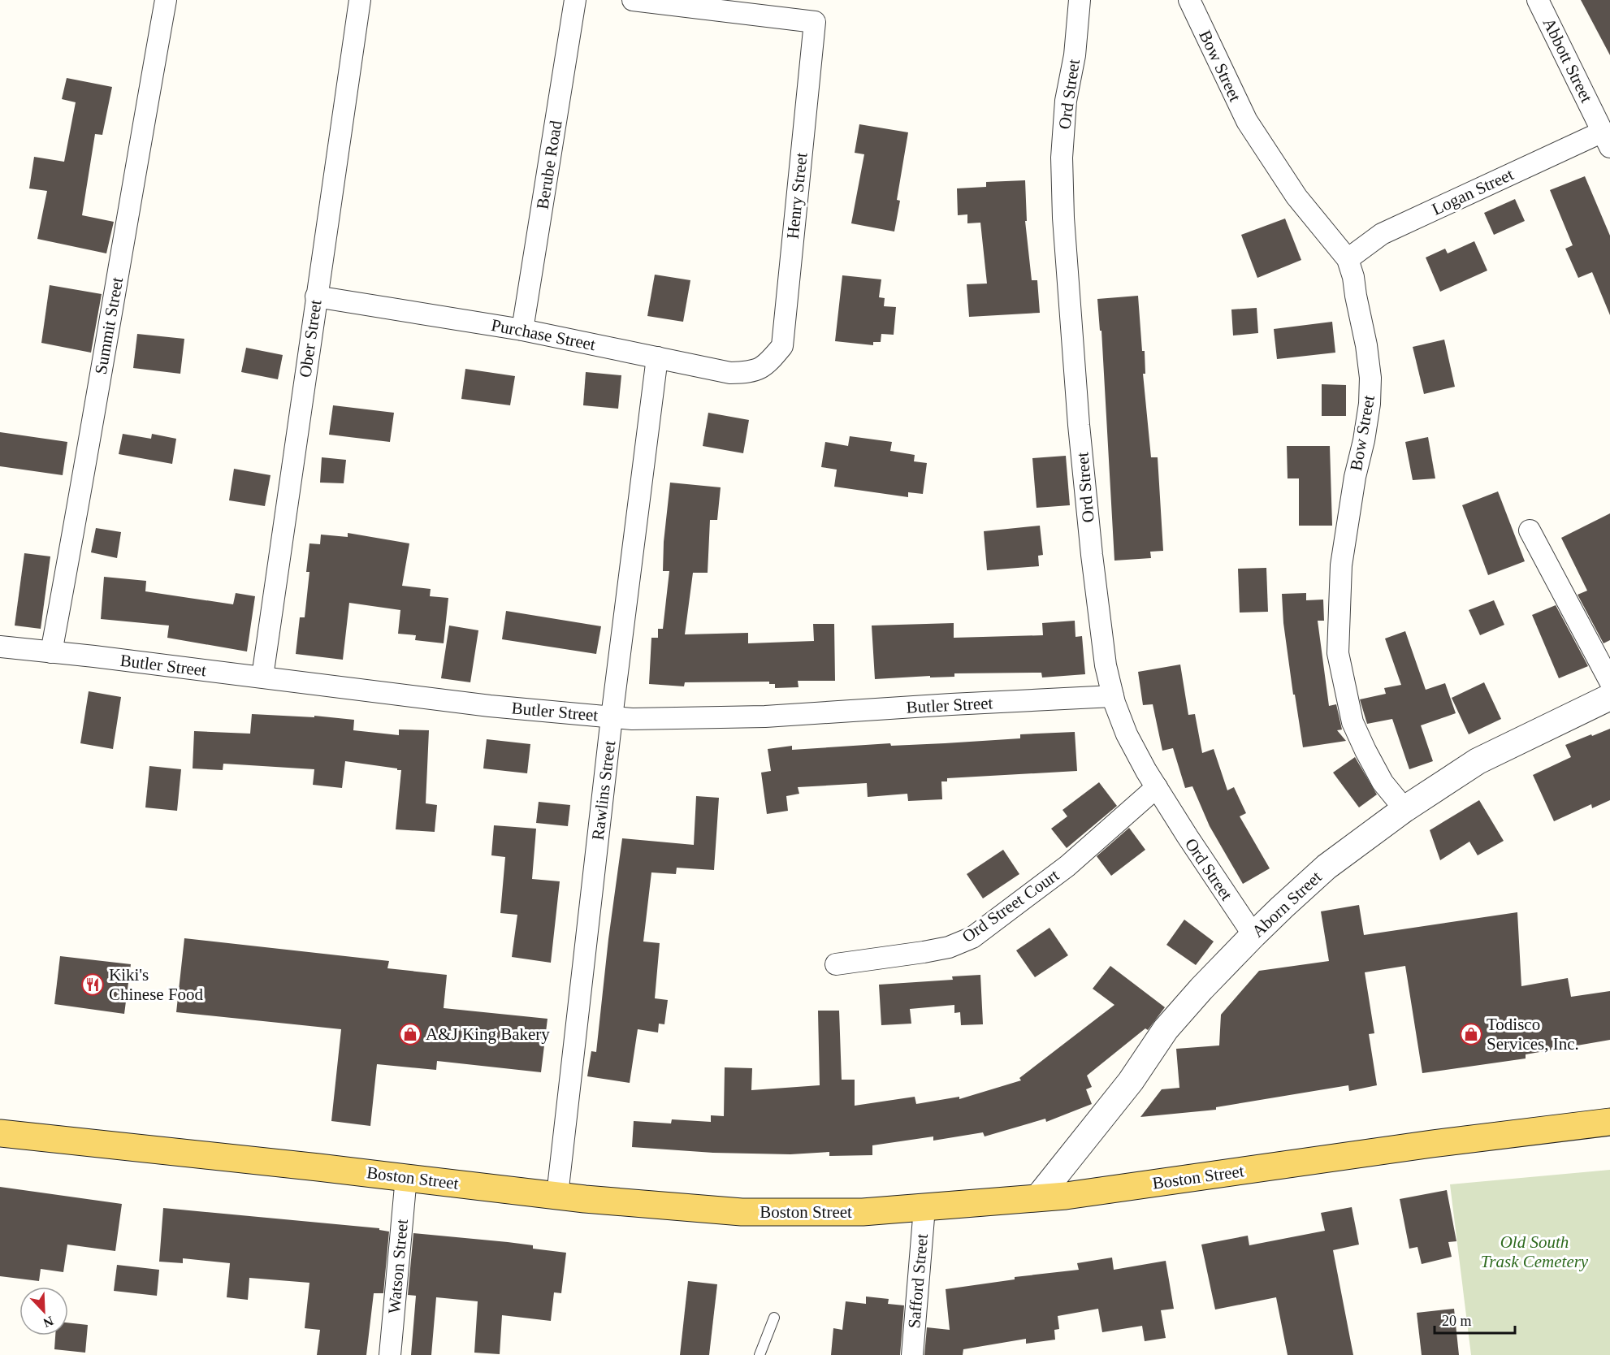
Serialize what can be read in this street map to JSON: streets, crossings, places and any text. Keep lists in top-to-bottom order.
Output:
{
  "streets": {
    "main road": ["Boston Street"],
    "street": [
      "Abbott Street",
      "Bow Street",
      "Ord Street",
      "Berube Road",
      "Logan Street",
      "Henry Street",
      "Summit Street",
      "Purchase Street",
      "Ober Street",
      "Butler Street",
      "Rawlins Street",
      "Aborn Street",
      "Ord Street Court",
      "Watson Street",
      "Safford Street"
    ]
  },
  "crossings": [
    ["Abbott Street", "Logan Street"],
    ["Bow Street", "Logan Street"],
    ["Bow Street", "Aborn Street"],
    ["Ord Street", "Butler Street"],
    ["Ord Street", "Aborn Street"],
    ["Ord Street", "Ord Street Court"],
    ["Berube Road", "Purchase Street"],
    ["Henry Street", "Purchase Street"],
    ["Summit Street", "Butler Street"],
    ["Purchase Street", "Ober Street"],
    ["Purchase Street", "Rawlins Street"],
    ["Ober Street", "Butler Street"],
    ["Butler Street", "Rawlins Street"],
    ["Rawlins Street", "Boston Street"],
    ["Aborn Street", "Boston Street"],
    ["Boston Street", "Watson Street"],
    ["Boston Street", "Safford Street"]
  ],
  "parks": ["Old South Trask Cemetery"],
  "places": {
    "restaurant": ["Kiki's Chinese Food"],
    "shop": ["A&J King Bakery", "Todisco Services, Inc."]
  },
  "scale_bar": "20 m",
  "north": "bottom right"
}
